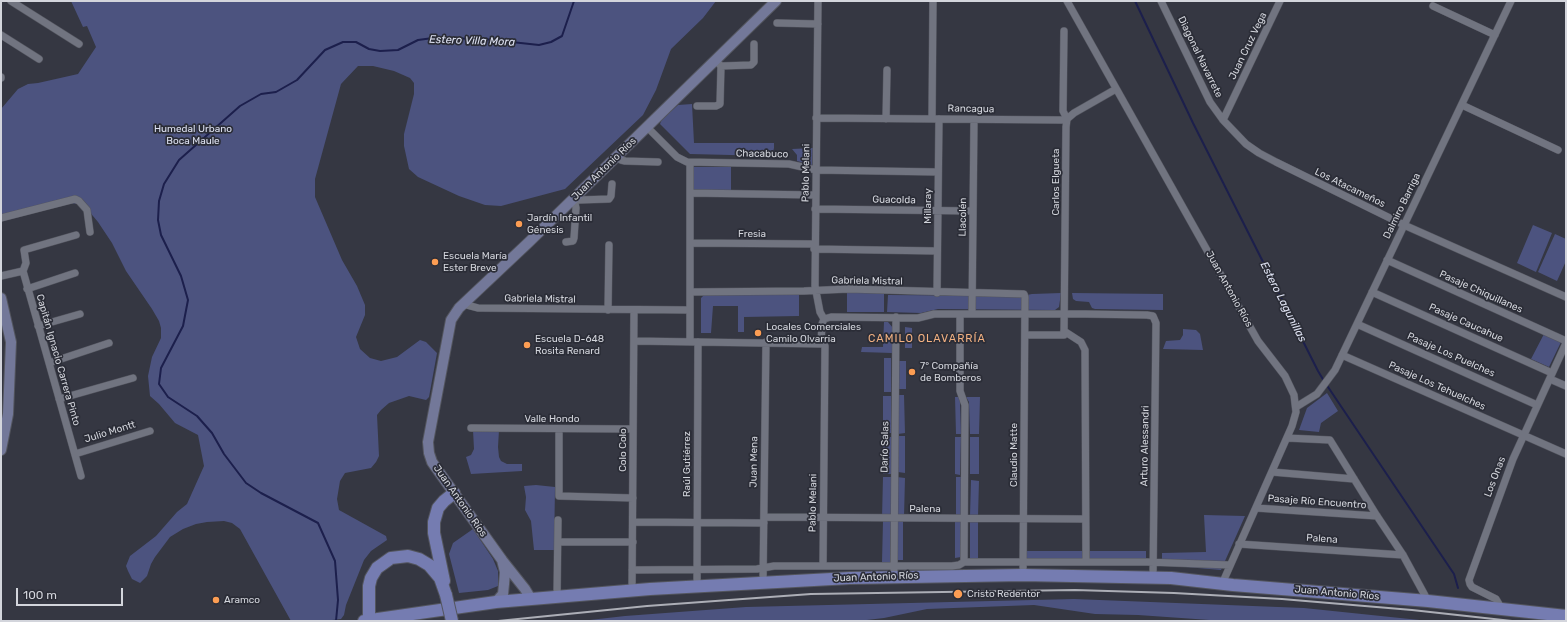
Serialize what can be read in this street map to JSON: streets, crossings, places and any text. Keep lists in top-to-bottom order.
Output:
{
  "streets": {
    "main road": ["Juan Antonio Ríos"],
    "street": [
      "Juan Cruz Vega",
      "Diagonal Navarrete",
      "Rancagua",
      "Chacabuco",
      "Pablo Melani",
      "Carlos Elgueta",
      "Los Atacameños",
      "Guacolda",
      "Millaray",
      "Dalmiro Barriga",
      "Llacolén",
      "Fresia",
      "Gabriela Mistral",
      "Pasaje Chiquillanes",
      "Pasaje Caucahue",
      "Pasaje Los Puelches",
      "Capitán Ignacio Carrera Pinto",
      "Pasaje Los Tehuelches",
      "Valle Hondo",
      "Julio Montt",
      "Arturo Alessandri",
      "Darío Salas",
      "Colo Colo",
      "Claudio Matte",
      "Juan Mena",
      "Raúl Gutiérrez",
      "Los Onas",
      "Pasaje Río Encuentro",
      "Palena"
    ]
  },
  "crossings": [
    ["Juan Cruz Vega", "Diagonal Navarrete"],
    ["Juan Cruz Vega", "Los Atacameños"],
    ["Diagonal Navarrete", "Los Atacameños"],
    ["Rancagua", "Pablo Melani"],
    ["Rancagua", "Carlos Elgueta"],
    ["Rancagua", "Millaray"],
    ["Rancagua", "Llacolén"],
    ["Chacabuco", "Pablo Melani"],
    ["Chacabuco", "Millaray"],
    ["Juan Antonio Ríos", "Dalmiro Barriga"],
    ["Juan Antonio Ríos", "Gabriela Mistral"],
    ["Juan Antonio Ríos", "Arturo Alessandri"],
    ["Juan Antonio Ríos", "Darío Salas"],
    ["Juan Antonio Ríos", "Colo Colo"],
    ["Juan Antonio Ríos", "Claudio Matte"],
    ["Juan Antonio Ríos", "Juan Mena"],
    ["Juan Antonio Ríos", "Raúl Gutiérrez"],
    ["Juan Antonio Ríos", "Los Onas"],
    ["Juan Antonio Ríos", "Pasaje Río Encuentro"],
    ["Juan Antonio Ríos", "Palena"],
    ["Pablo Melani", "Guacolda"],
    ["Pablo Melani", "Fresia"],
    ["Pablo Melani", "Gabriela Mistral"],
    ["Pablo Melani", "Palena"],
    ["Carlos Elgueta", "Arturo Alessandri"],
    ["Los Atacameños", "Dalmiro Barriga"],
    ["Guacolda", "Millaray"],
    ["Guacolda", "Llacolén"],
    ["Millaray", "Fresia"],
    ["Millaray", "Gabriela Mistral"],
    ["Dalmiro Barriga", "Pasaje Chiquillanes"],
    ["Dalmiro Barriga", "Pasaje Caucahue"],
    ["Dalmiro Barriga", "Pasaje Los Puelches"],
    ["Dalmiro Barriga", "Pasaje Los Tehuelches"],
    ["Llacolén", "Gabriela Mistral"],
    ["Gabriela Mistral", "Colo Colo"],
    ["Gabriela Mistral", "Claudio Matte"],
    ["Pasaje Chiquillanes", "Los Onas"],
    ["Pasaje Caucahue", "Los Onas"],
    ["Pasaje Los Puelches", "Los Onas"],
    ["Capitán Ignacio Carrera Pinto", "Julio Montt"],
    ["Pasaje Los Tehuelches", "Los Onas"],
    ["Valle Hondo", "Colo Colo"],
    ["Darío Salas", "Palena"],
    ["Colo Colo", "Palena"],
    ["Claudio Matte", "Palena"],
    ["Juan Mena", "Palena"],
    ["Raúl Gutiérrez", "Palena"]
  ],
  "districts": ["CAMILO OLAVARRÍA"],
  "water": ["Estero Villa Mora", "Estero Lagunillas"],
  "parks": ["Humedal Urbano Boca Maule"],
  "places": [
    "Jardín Infantil Génesis",
    "Escuela María Ester Breve",
    "Locales Comerciales Camilo Olvarria",
    "Escuela D-648 Rosita Renard",
    "7° Compañía de Bomberos",
    "Cristo Redentor",
    "Aramco"
  ],
  "scale_bar": "100 m"
}
